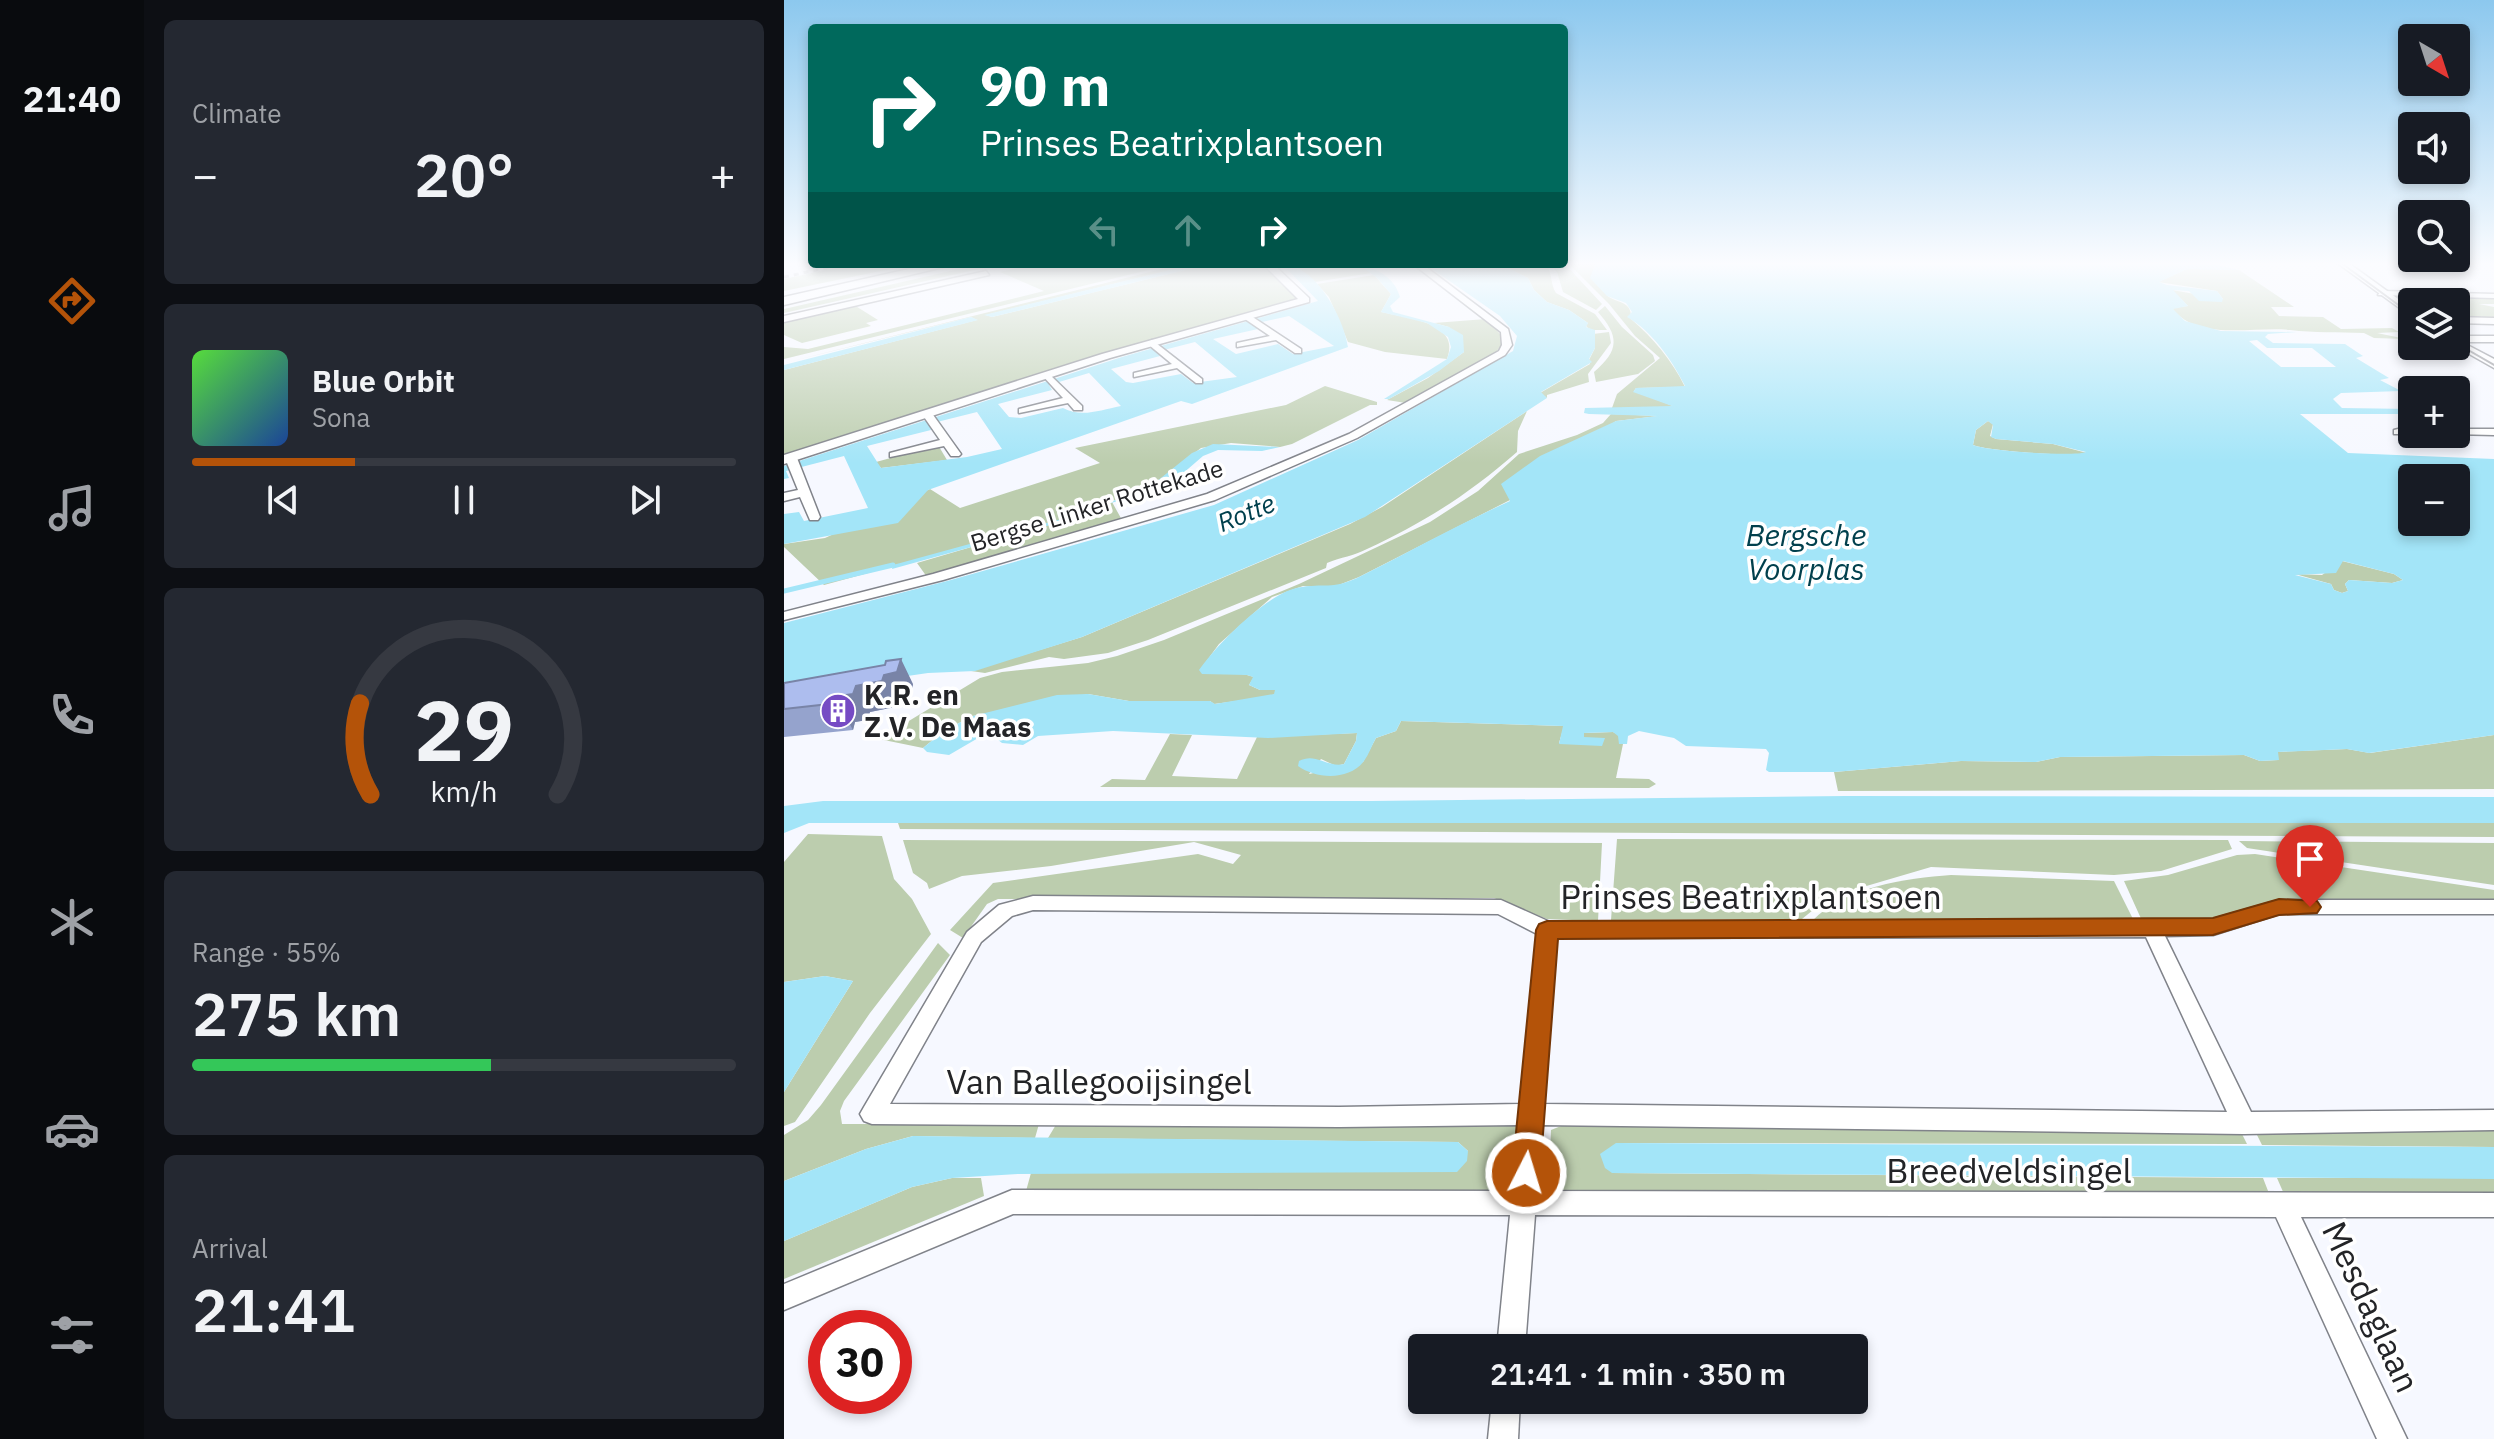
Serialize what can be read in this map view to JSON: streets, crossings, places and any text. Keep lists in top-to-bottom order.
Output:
{
  "streets": {
    "street": [
      "Bergse Linker Rottekade",
      "Prinses Beatrixplantsoen",
      "Van Ballegooijsingel",
      "Breedveldsingel",
      "Mesdaglaan"
    ]
  },
  "crossings": [
    ["Prinses Beatrixplantsoen", "Van Ballegooijsingel"],
    ["Van Ballegooijsingel", "Breedveldsingel"],
    ["Breedveldsingel", "Mesdaglaan"]
  ],
  "water": ["Rotte", "Bergsche Voorplas"],
  "places": {
    "building": ["K.R. en Z.V. De Maas"]
  },
  "north": "bottom right",
  "page": {
    "tabs": "21:40",
    "tile": [
      "Climate",
      ["Range · 55%", "275 km"],
      ["Arrival", "21:41"]
    ],
    "map_buttons": ["+", "−"],
    "turn": ["90 m", "Prinses Beatrixplantsoen"],
    "heat": ["−", "20°", "+"],
    "song": ["Blue Orbit", "Sona"],
    "limit": "30",
    "trip": "21:41 · 1 min · 350 m",
    "gauge": ["29", "km/h"]
  }
}
